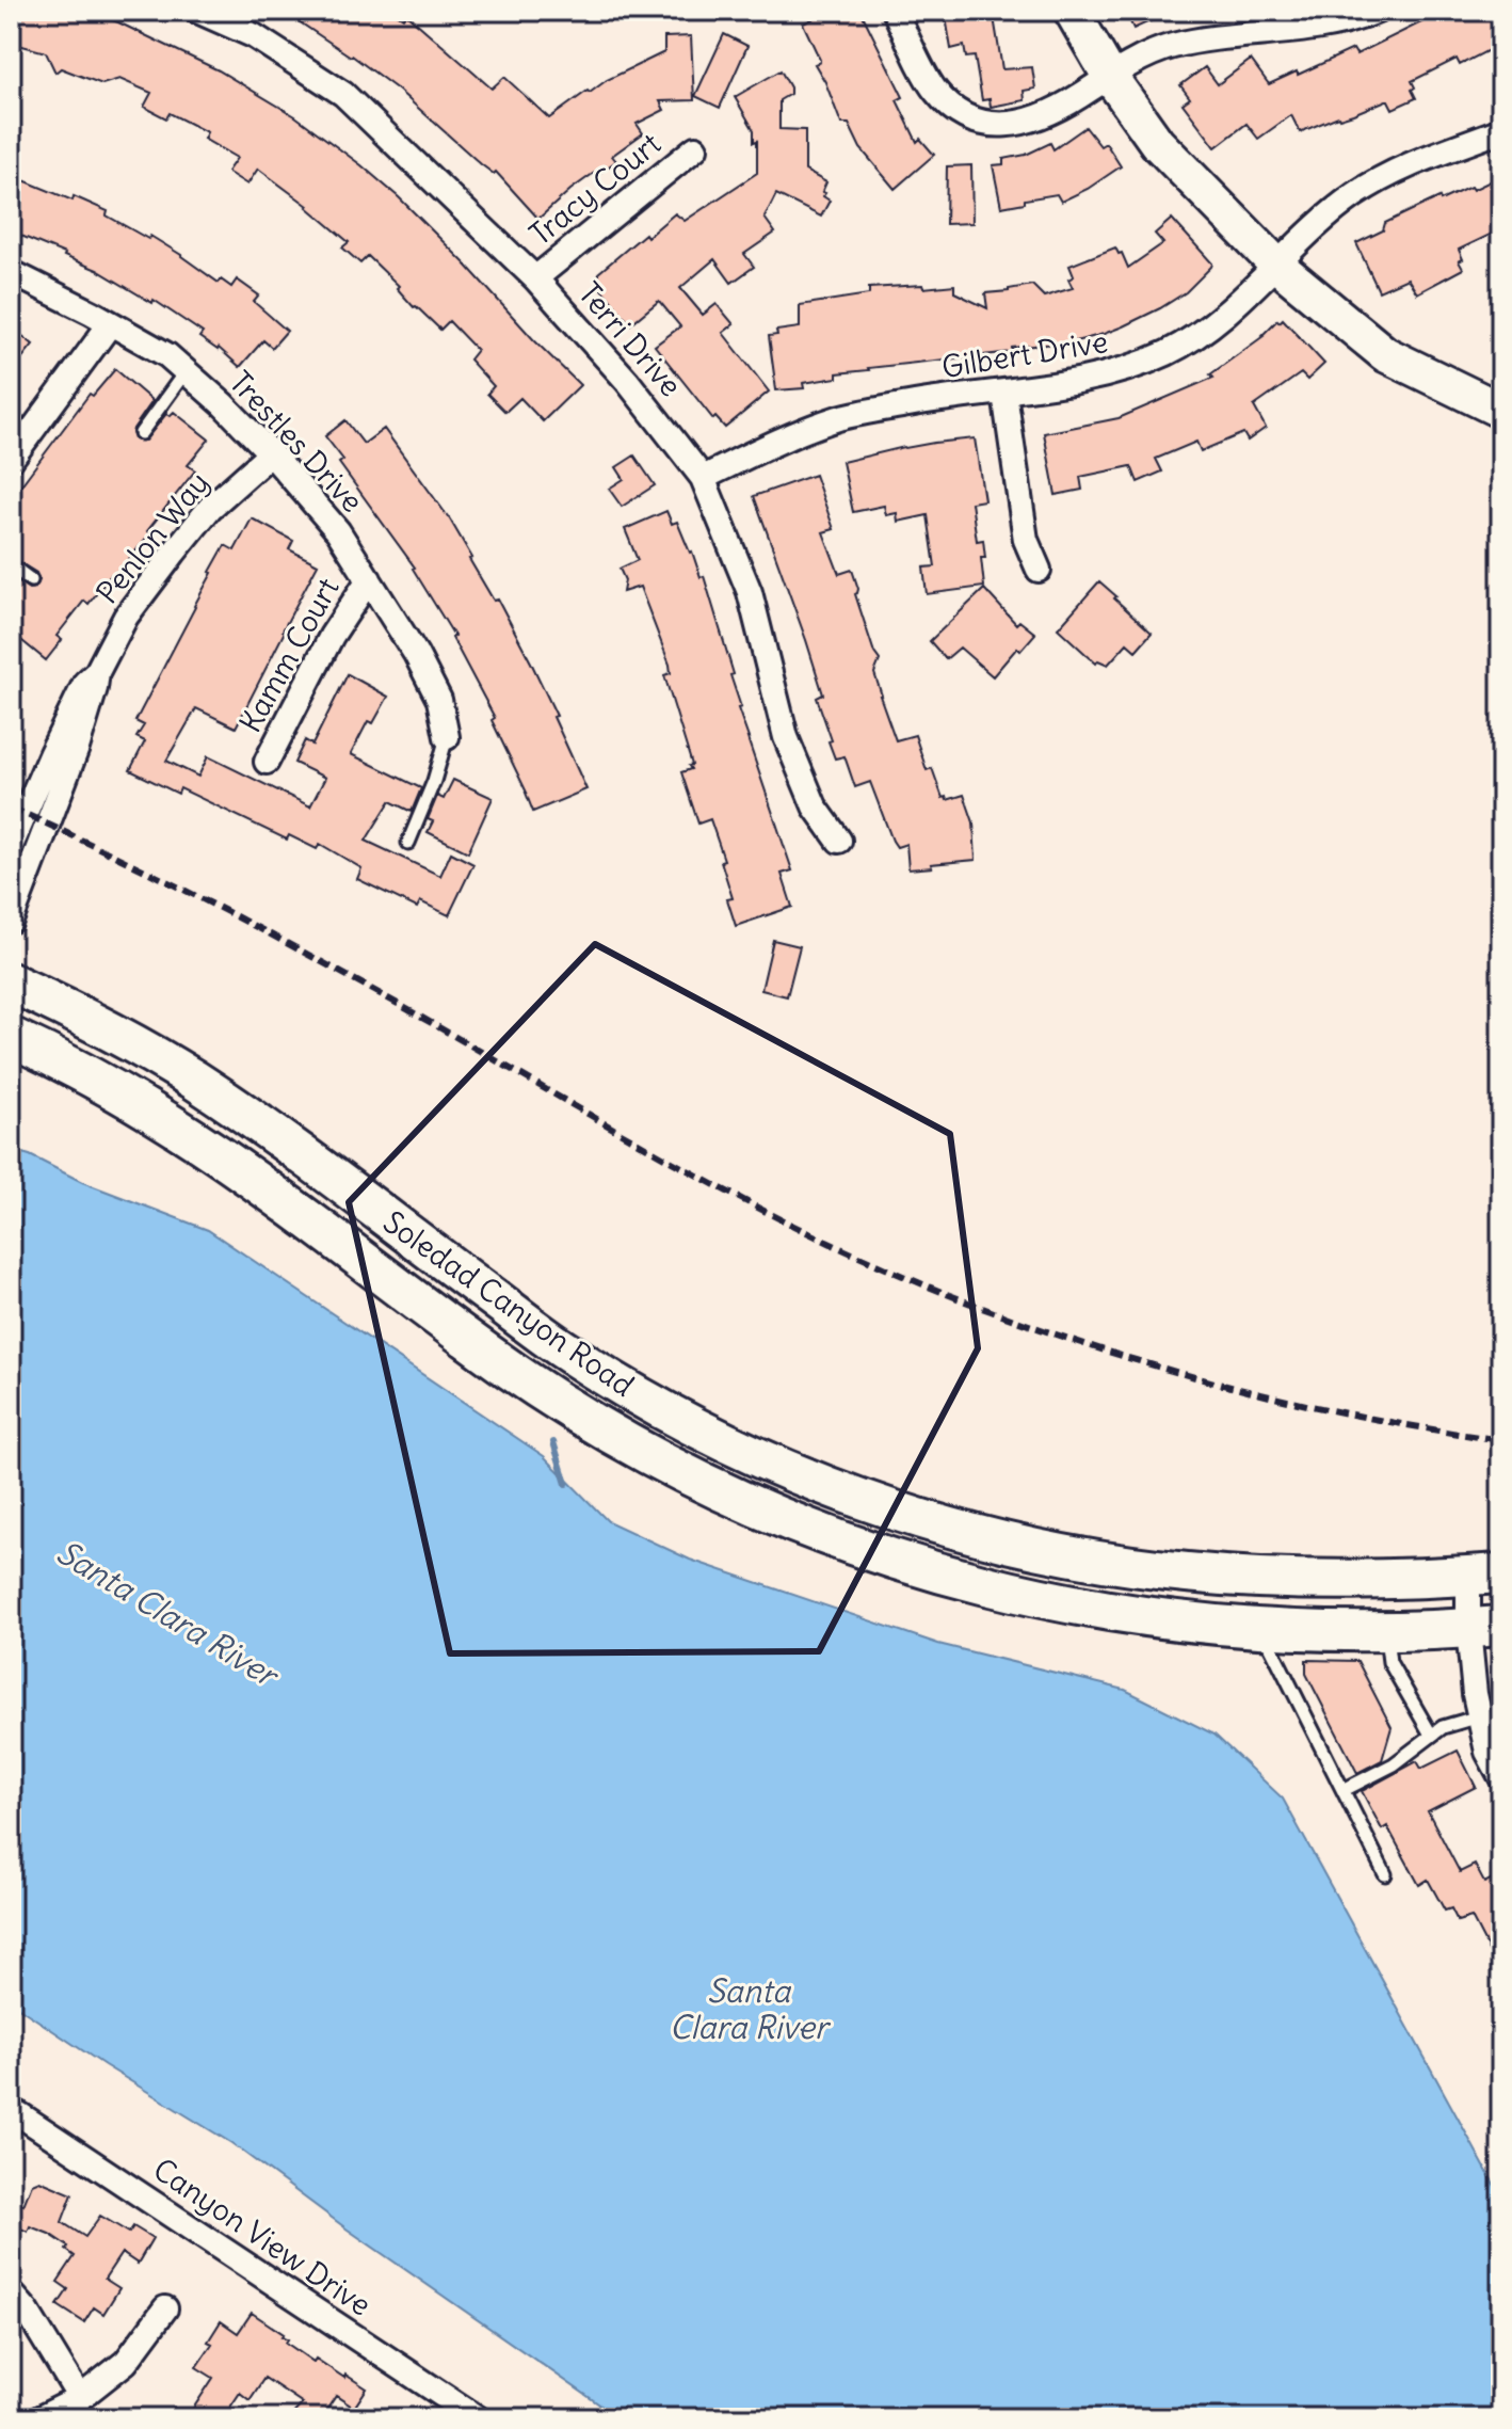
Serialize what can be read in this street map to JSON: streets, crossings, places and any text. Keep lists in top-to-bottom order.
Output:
{
  "streets": {
    "main road": ["Soledad Canyon Road"],
    "street": [
      "Tracy Court",
      "Terri Drive",
      "Gilbert Drive",
      "Trestles Drive",
      "Penlon Way",
      "Kamm Court",
      "Canyon View Drive"
    ]
  },
  "crossings": [
    ["Tracy Court", "Terri Drive"],
    ["Terri Drive", "Gilbert Drive"],
    ["Trestles Drive", "Penlon Way"],
    ["Trestles Drive", "Kamm Court"]
  ],
  "water": ["Santa Clara River"]
}
